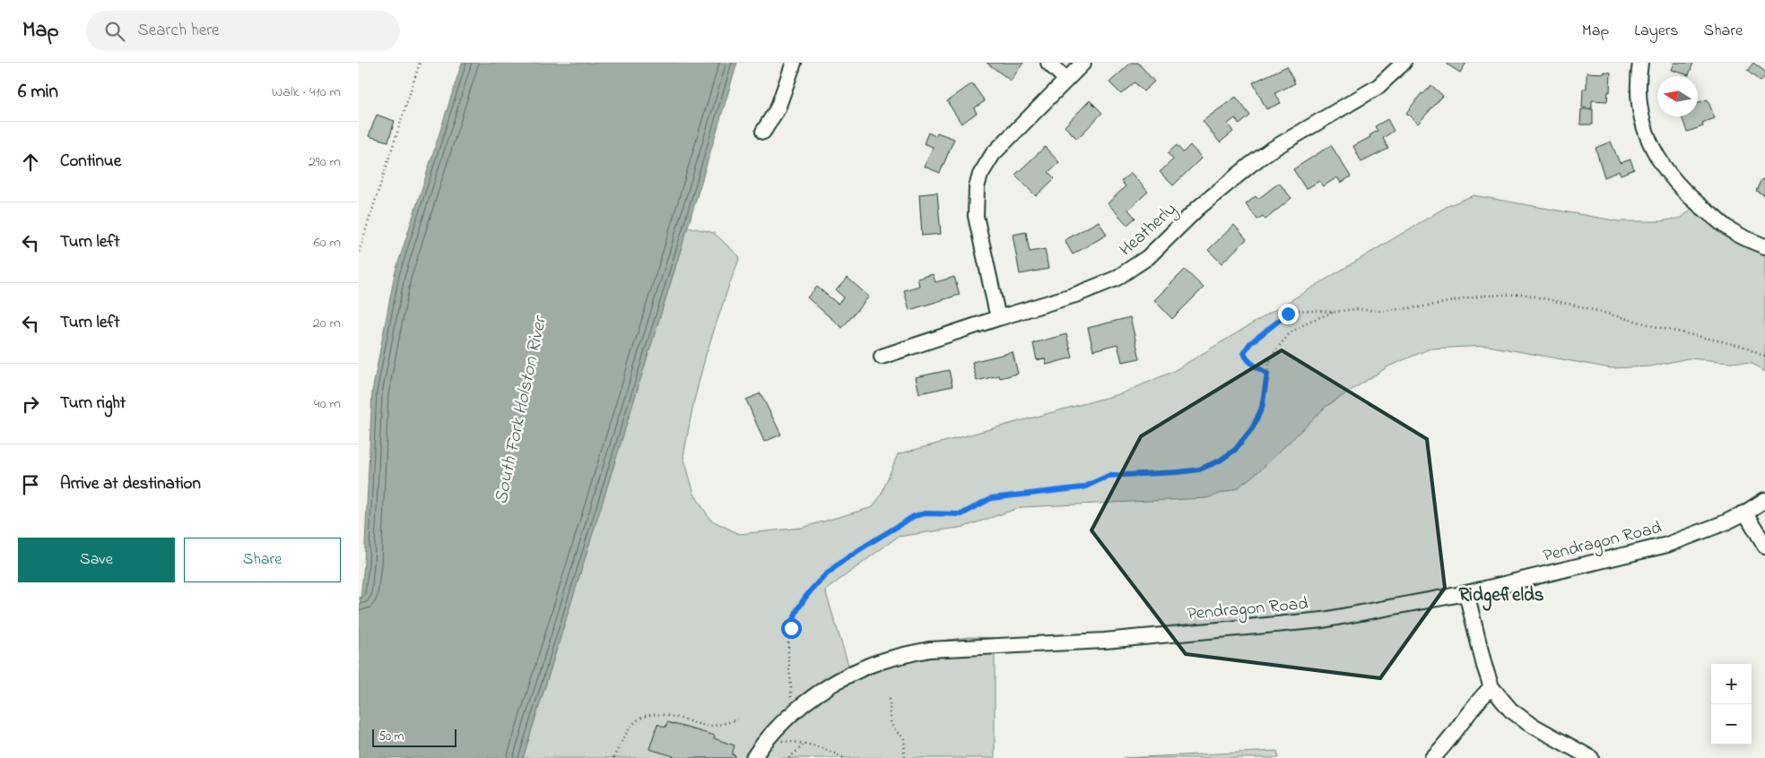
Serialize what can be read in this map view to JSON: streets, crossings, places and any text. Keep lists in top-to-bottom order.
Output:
{
  "streets": {
    "street": ["Heatherly", "Pendragon Road"]
  },
  "districts": ["Ridgefields"],
  "water": ["South Fork Holston River"],
  "scale_bar": "50 m",
  "north": "left",
  "page": {
    "header": "Map",
    "search": "Search here",
    "nav": ["Map", "Layers", "Share"],
    "heading": ["6 min", "Walk · 410 m"],
    "list": [
      ["Continue", "290 m"],
      ["Turn left", "60 m"],
      ["Turn left", "20 m"],
      ["Turn right", "40 m"],
      "Arrive at destination"
    ],
    "buttons": ["Save", "Share"],
    "map_buttons": ["+", "−"],
    "scale": "50 m"
  }
}
